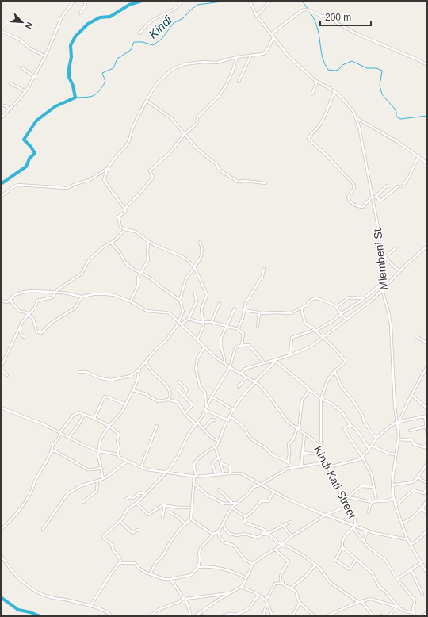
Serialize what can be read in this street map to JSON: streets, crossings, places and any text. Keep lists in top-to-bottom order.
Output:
{
  "streets": {
    "street": ["Miembeni St", "Kindi Kati Street"]
  },
  "water": ["Kindi"],
  "scale_bar": "200 m",
  "north": "bottom right"
}
